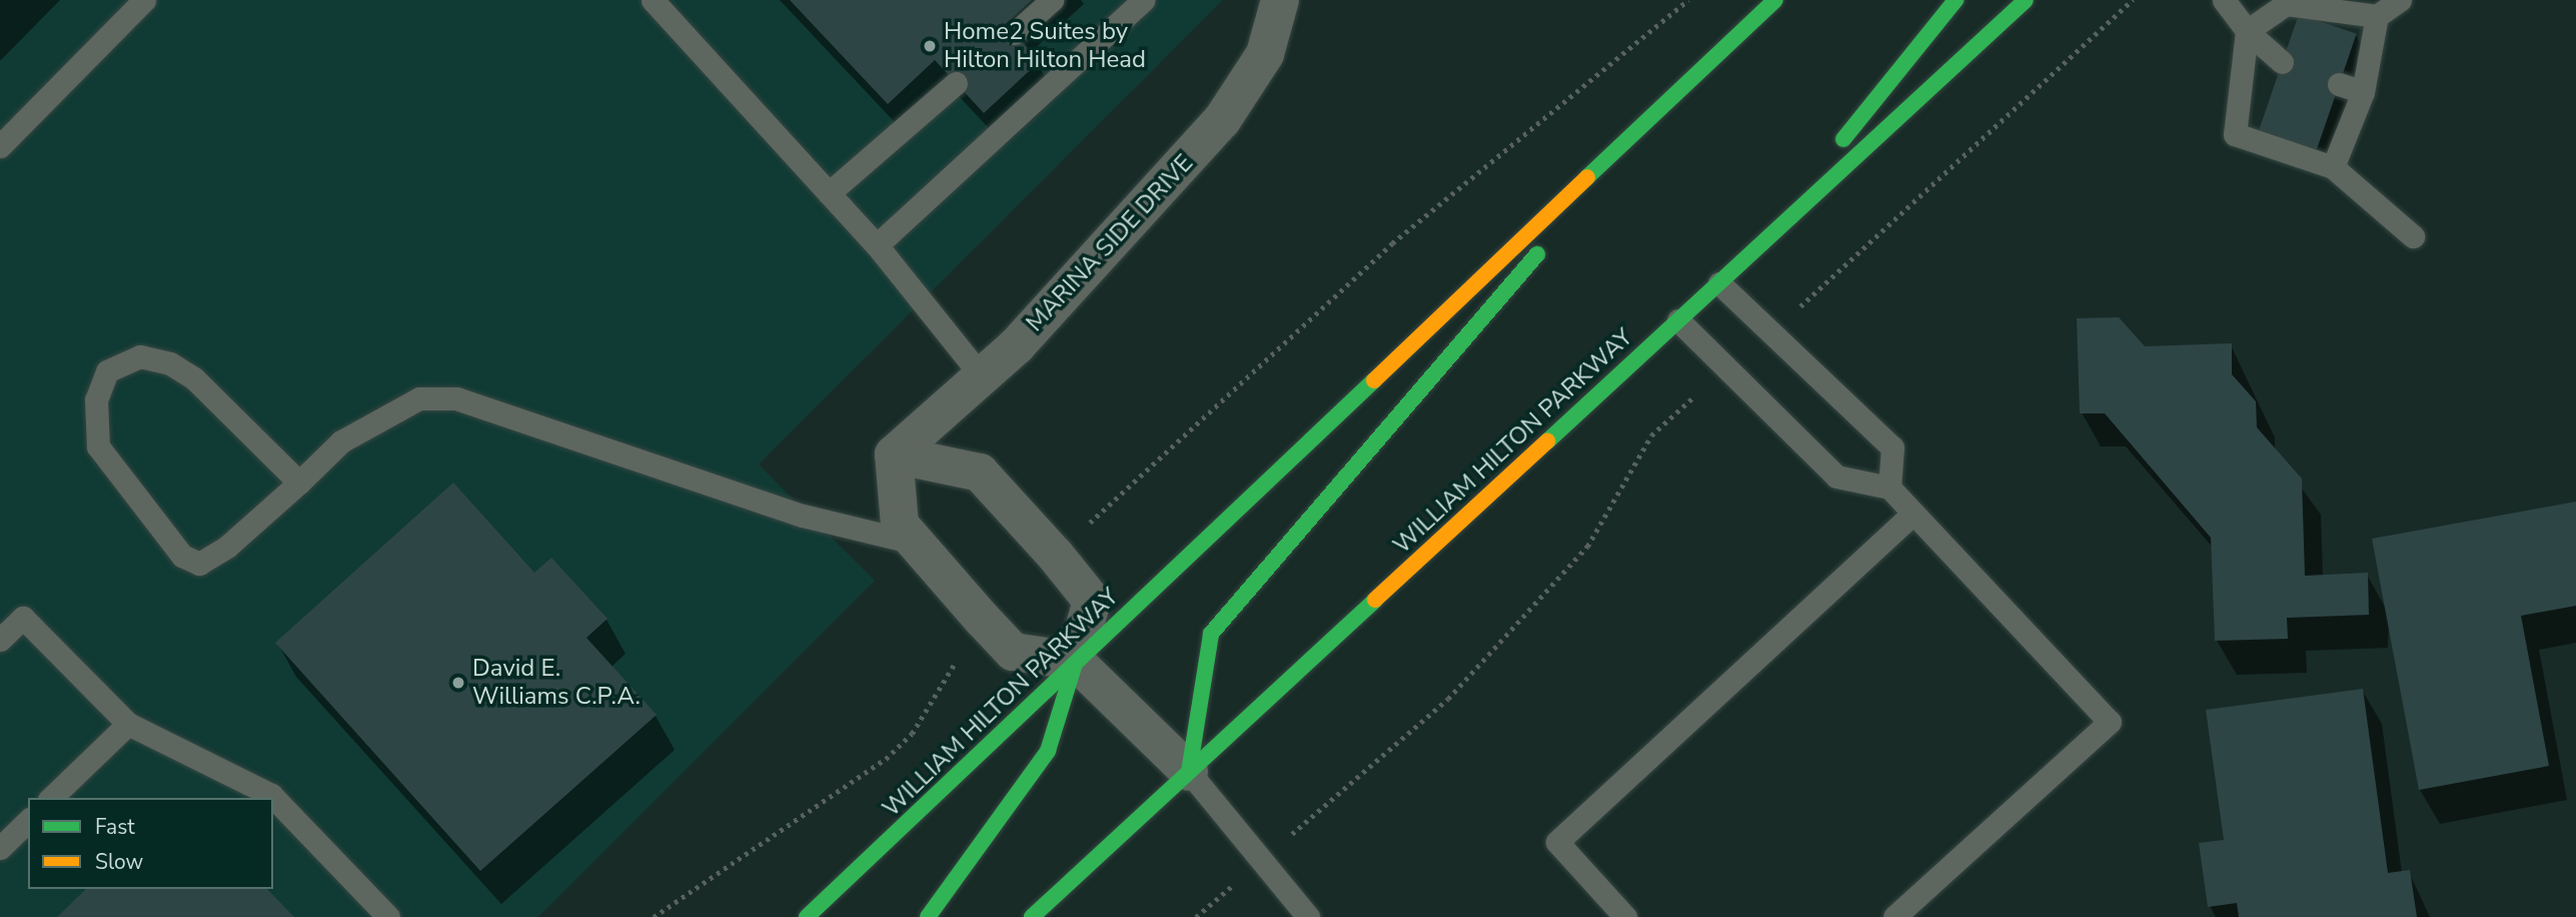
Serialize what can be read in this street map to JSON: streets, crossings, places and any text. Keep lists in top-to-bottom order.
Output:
{
  "streets": {
    "highway": ["WILLIAM HILTON PARKWAY"],
    "street": ["MARINA SIDE DRIVE"]
  },
  "places": ["Home2 Suites by Hilton Hilton Head", "David E. Williams C.P.A."],
  "legend": ["Fast", "Slow"]
}
